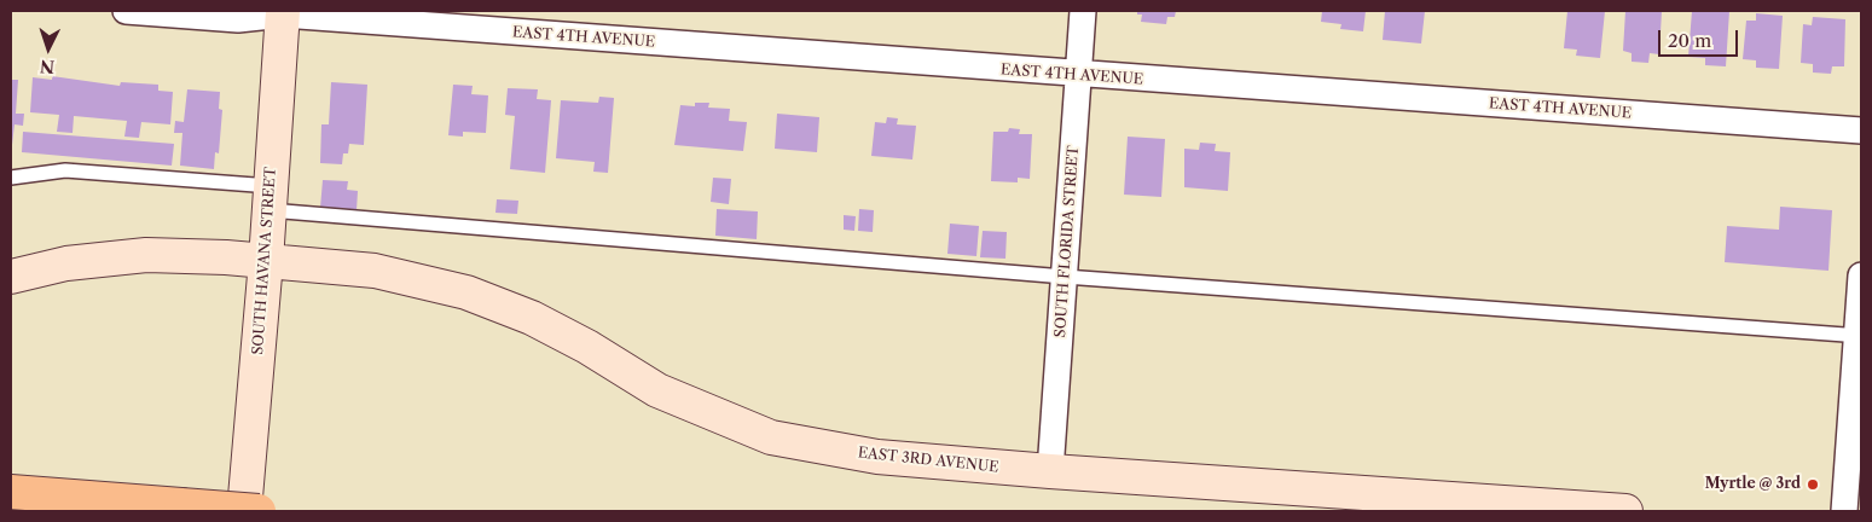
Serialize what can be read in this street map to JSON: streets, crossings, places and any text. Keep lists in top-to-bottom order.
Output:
{
  "streets": {
    "street": [
      "EAST 4TH AVENUE",
      "SOUTH FLORIDA STREET",
      "SOUTH HAVANA STREET",
      "EAST 3RD AVENUE"
    ]
  },
  "crossings": [
    ["EAST 4TH AVENUE", "SOUTH FLORIDA STREET"],
    ["EAST 4TH AVENUE", "SOUTH HAVANA STREET"],
    ["SOUTH FLORIDA STREET", "EAST 3RD AVENUE"],
    ["SOUTH HAVANA STREET", "EAST 3RD AVENUE"]
  ],
  "places": ["Myrtle @ 3rd"],
  "scale_bar": "20 m",
  "north": "bottom"
}
